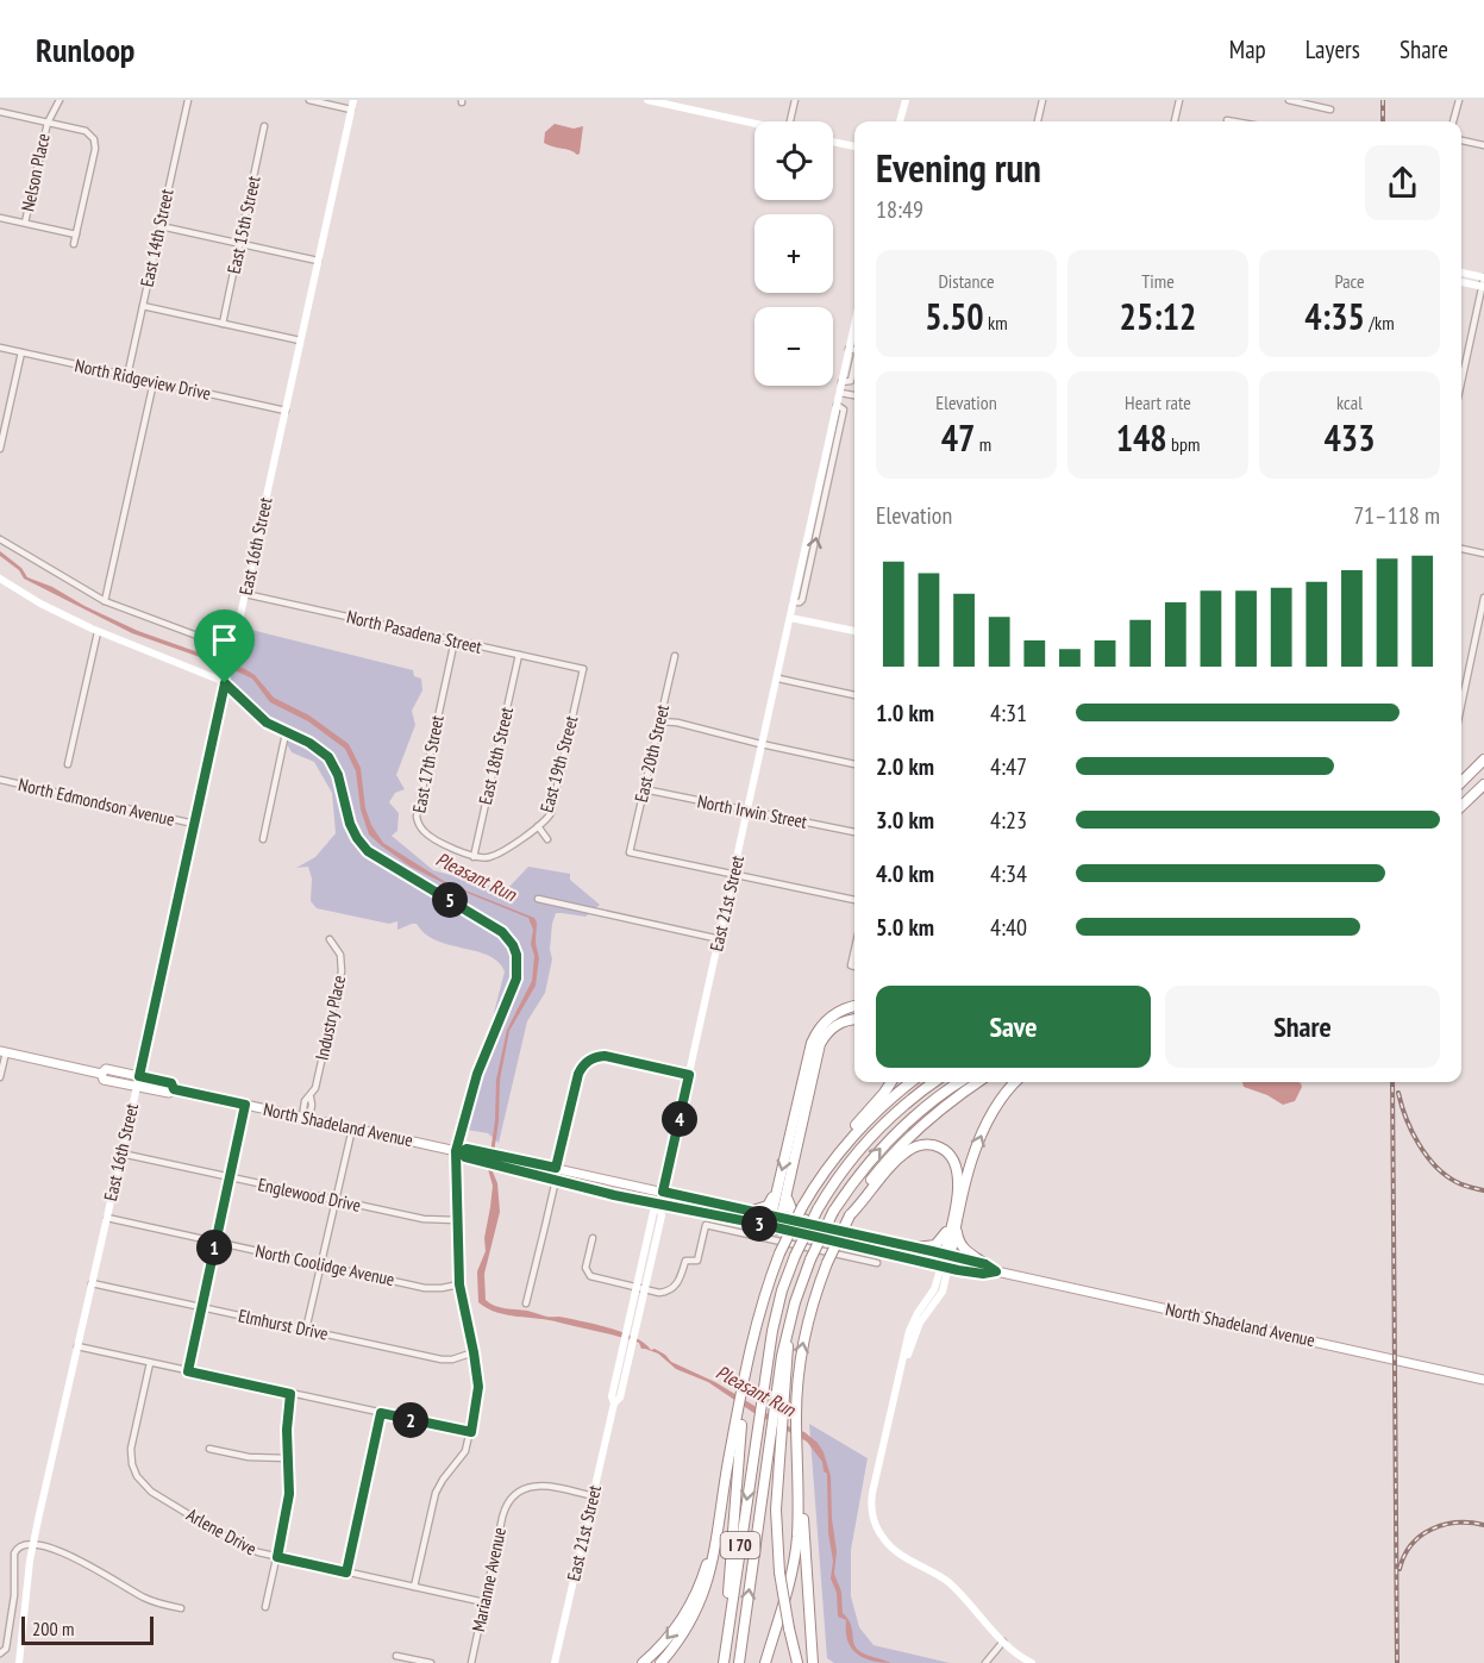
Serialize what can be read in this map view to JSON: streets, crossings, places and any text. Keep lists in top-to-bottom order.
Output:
{
  "streets": {
    "highway": ["I 70"],
    "main road": ["North Shadeland Avenue"],
    "street": [
      "Nelson Place",
      "East 15th Street",
      "East 14th Street",
      "North Ridgeview Drive",
      "East 16th Street",
      "North Pasadena Street",
      "East 20th Street",
      "East 18th Street",
      "East 17th Street",
      "East 19th Street",
      "North Edmondson Avenue",
      "North Irwin Street",
      "East 21st Street",
      "Industry Place",
      "Englewood Drive",
      "North Coolidge Avenue",
      "Elmhurst Drive",
      "Arlene Drive",
      "Marianne Avenue"
    ]
  },
  "crossings": [
    ["East 14th Street", "North Ridgeview Drive"],
    ["North Ridgeview Drive", "East 16th Street"],
    ["East 16th Street", "North Pasadena Street"],
    ["East 16th Street", "North Edmondson Avenue"],
    ["East 16th Street", "North Shadeland Avenue"],
    ["East 16th Street", "Englewood Drive"],
    ["East 16th Street", "North Coolidge Avenue"],
    ["East 16th Street", "Elmhurst Drive"],
    ["North Pasadena Street", "East 18th Street"],
    ["North Pasadena Street", "East 17th Street"],
    ["North Pasadena Street", "East 19th Street"],
    ["East 20th Street", "North Irwin Street"],
    ["East 20th Street", "East 21st Street"],
    ["East 18th Street", "East 17th Street"],
    ["East 18th Street", "East 19th Street"],
    ["East 17th Street", "East 19th Street"],
    ["North Irwin Street", "East 21st Street"],
    ["East 21st Street", "North Shadeland Avenue"],
    ["East 21st Street", "Marianne Avenue"],
    ["Industry Place", "North Shadeland Avenue"],
    ["Arlene Drive", "Marianne Avenue"]
  ],
  "water": ["Pleasant Run"],
  "scale_bar": "200 m",
  "page": {
    "header": "Runloop",
    "nav": ["Map", "Layers", "Share"],
    "map_buttons": ["+", "−"],
    "heading": ["Evening run", "18:49"],
    "stats": [
      ["Distance", "5.50 km"],
      ["Time", "25:12"],
      ["Pace", "4:35 /km"],
      ["Elevation", "47 m"],
      ["Heart rate", "148 bpm"],
      ["kcal", "433"]
    ],
    "chart": ["Elevation", "71–118 m"],
    "list": [
      {
        "name": "1.0 km",
        "note": "4:31"
      },
      {
        "name": "2.0 km",
        "note": "4:47"
      },
      {
        "name": "3.0 km",
        "note": "4:23"
      },
      {
        "name": "4.0 km",
        "note": "4:34"
      },
      {
        "name": "5.0 km",
        "note": "4:40"
      }
    ],
    "pins": [
      "5",
      "4",
      "3",
      "1",
      "2"
    ],
    "buttons": ["Save", "Share"],
    "scale": "200 m"
  }
}
